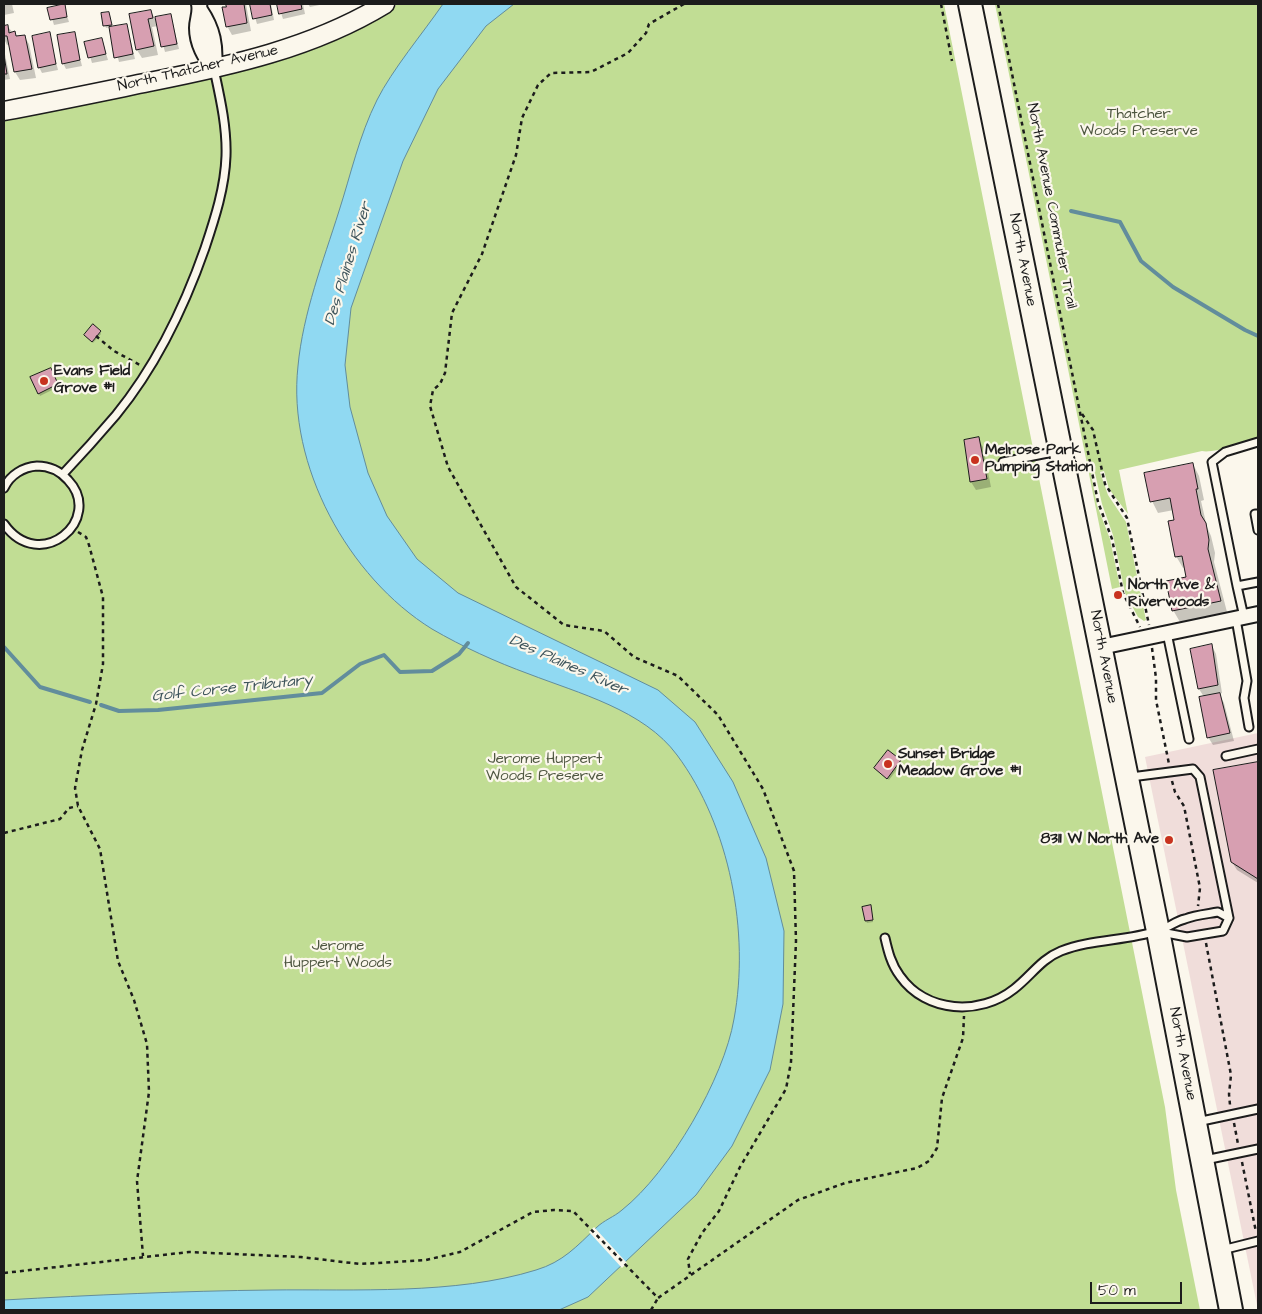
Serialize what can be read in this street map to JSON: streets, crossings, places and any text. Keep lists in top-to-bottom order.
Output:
{
  "streets": {
    "main road": ["North Avenue"],
    "street": ["North Thatcher Avenue"],
    "path": ["North Avenue Commuter Trail"]
  },
  "water": ["Des Plaines River", "Golf Corse Tributary"],
  "parks": ["Thatcher Woods Preserve", "Jerome Huppert Woods Preserve", "Jerome Huppert Woods"],
  "places": [
    "Evans Field Grove #1",
    "Melrose Park Pumping Station",
    "North Ave & Riverwoods",
    "Sunset Bridge Meadow Grove #1",
    "8311 W North Ave"
  ],
  "scale_bar": "50 m"
}
